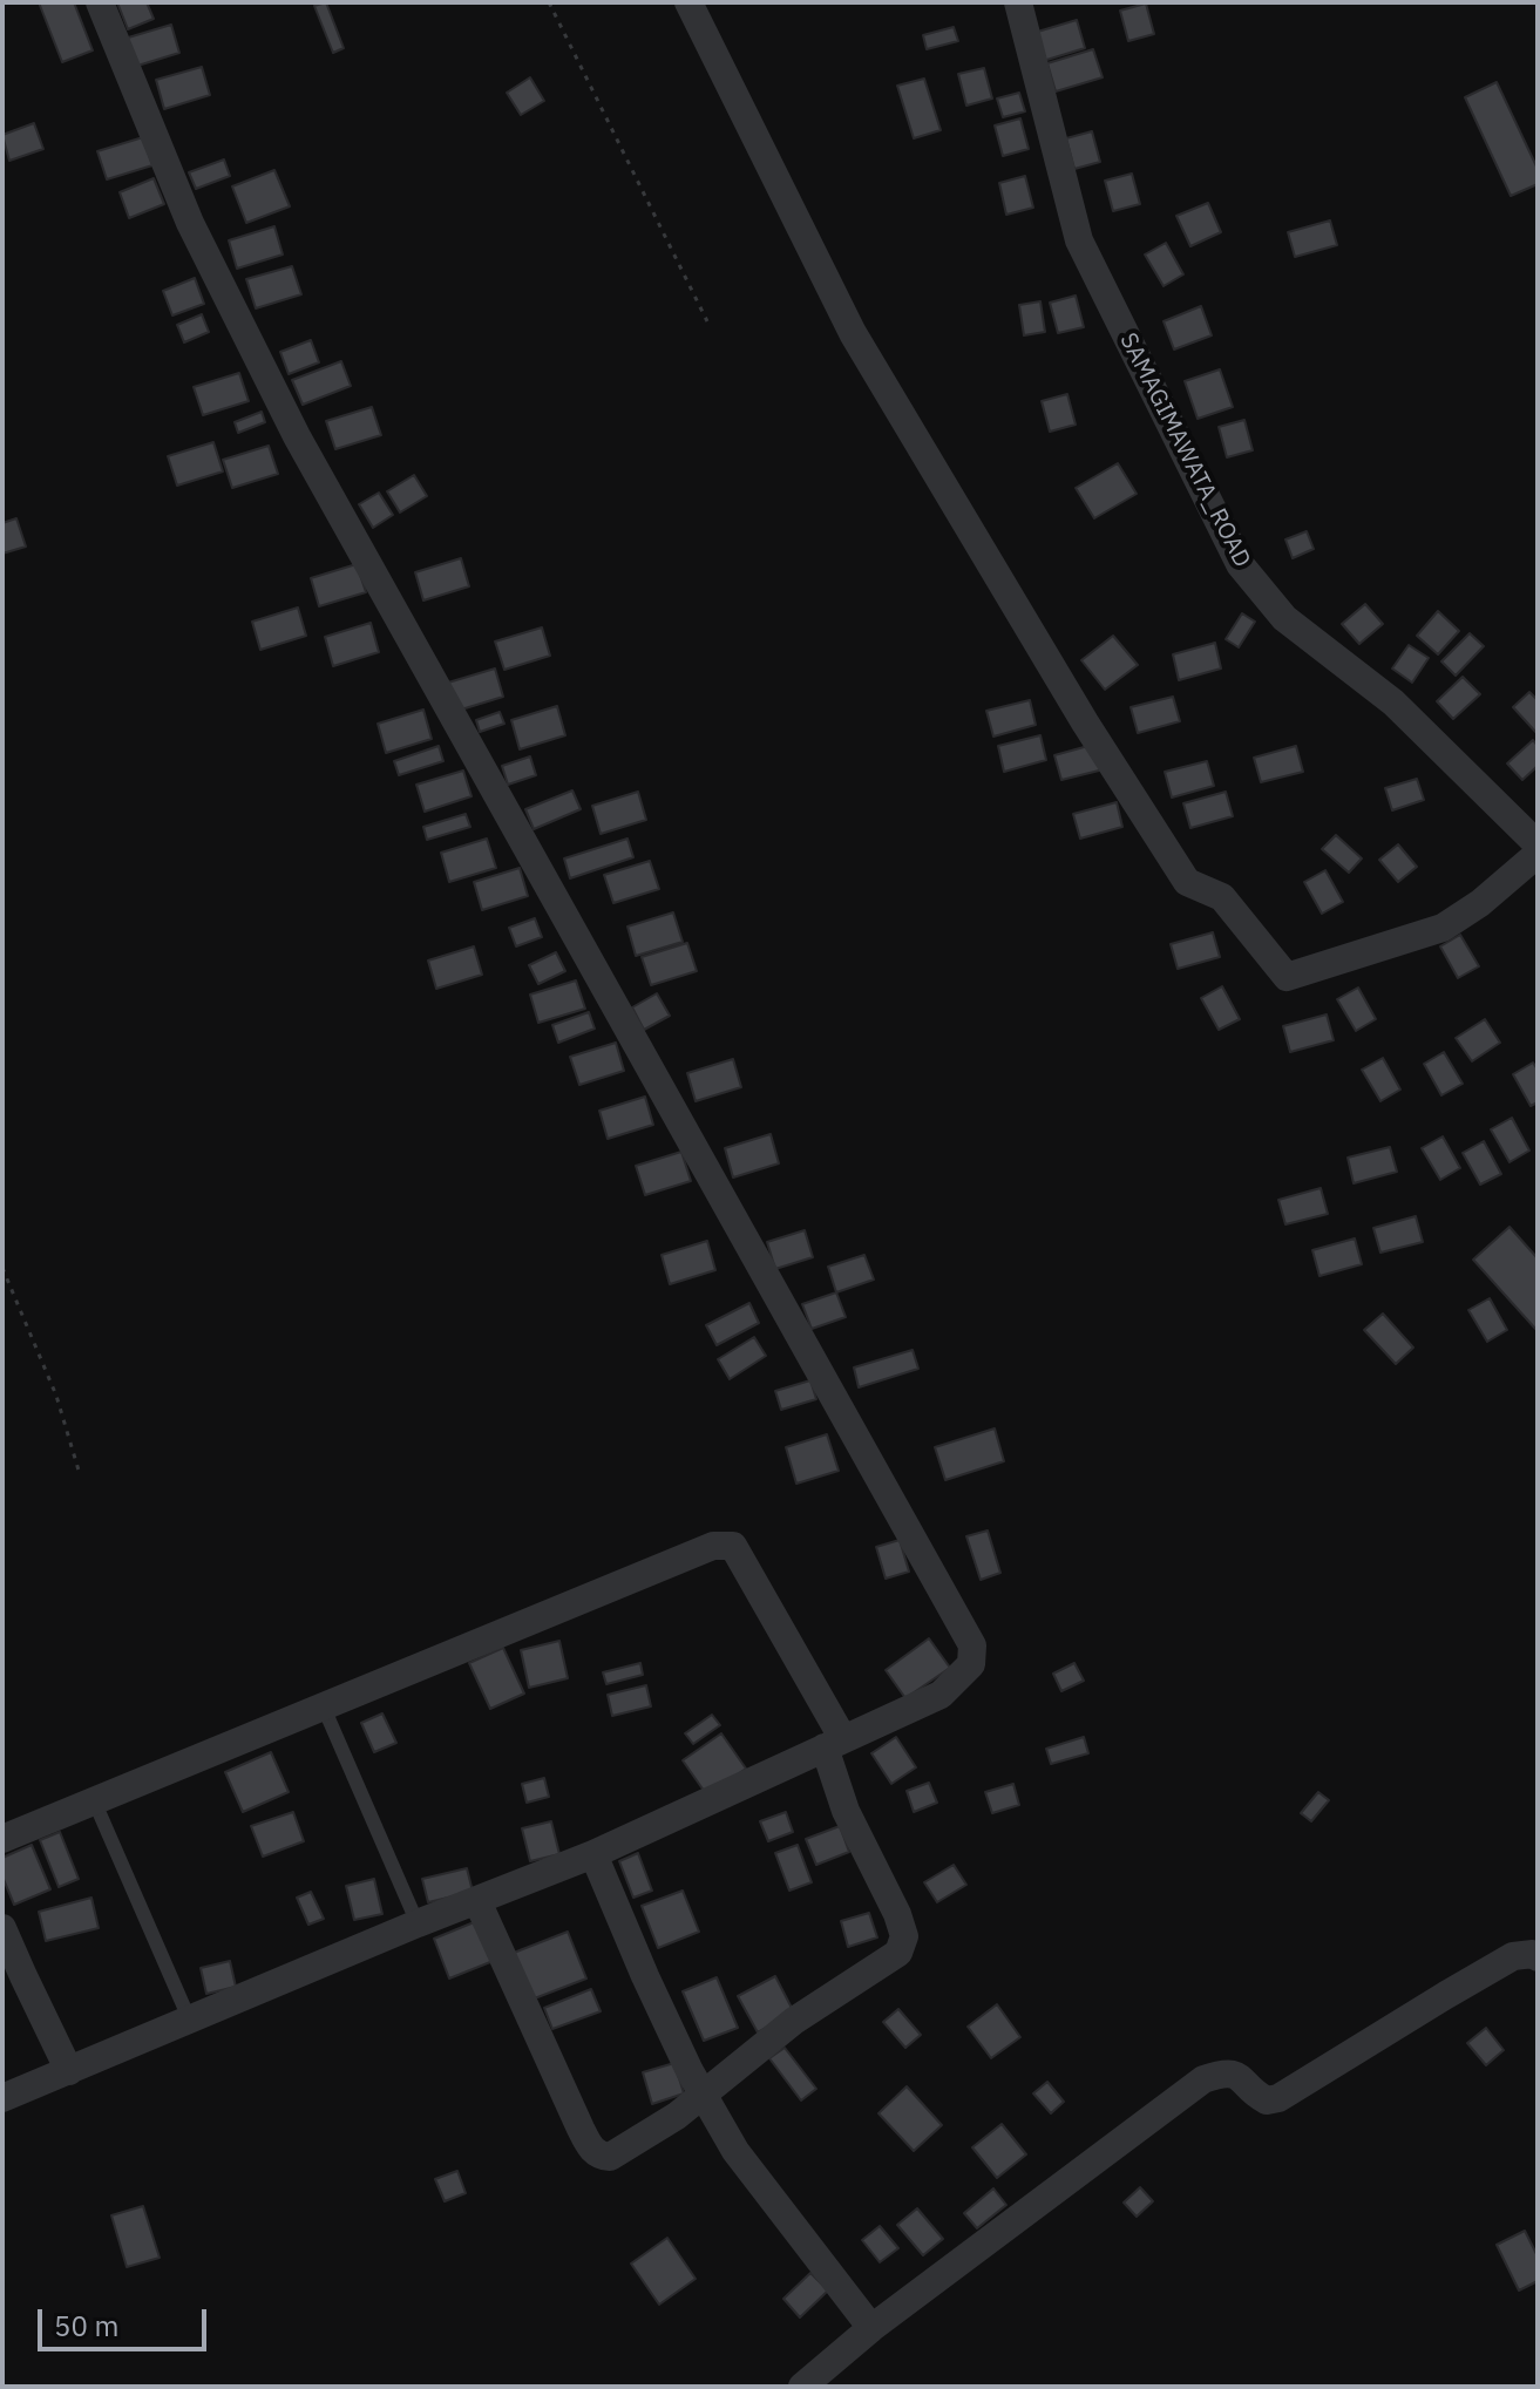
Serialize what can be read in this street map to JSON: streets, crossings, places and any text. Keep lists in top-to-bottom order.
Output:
{
  "streets": {
    "street": ["SAMAGIMAWATA_ROAD"]
  },
  "scale_bar": "50 m"
}
